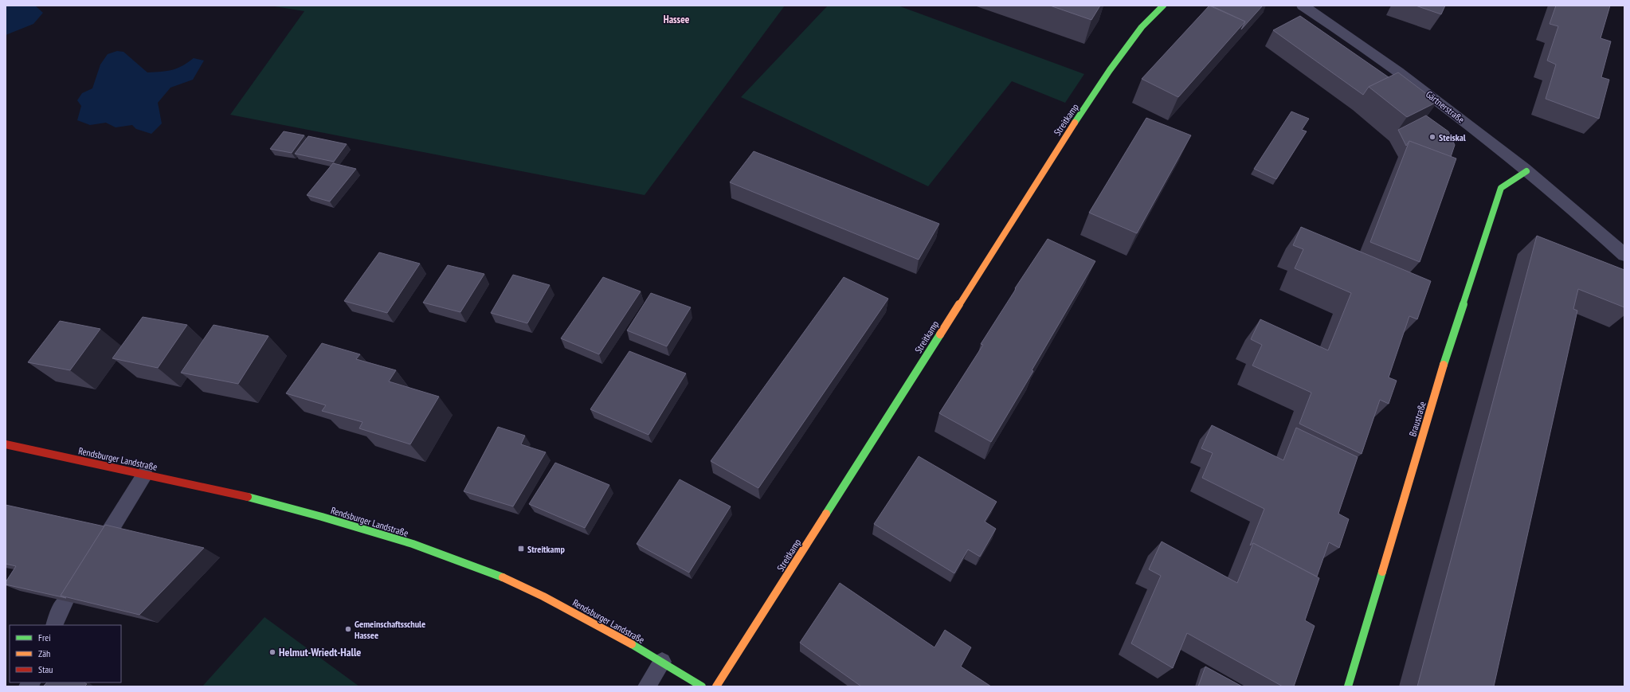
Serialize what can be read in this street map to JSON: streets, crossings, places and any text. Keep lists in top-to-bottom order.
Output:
{
  "streets": {
    "street": [
      "Gärtnerstraße",
      "Streitkamp",
      "Braustraße",
      "Rendsburger Landstraße"
    ]
  },
  "crossings": [
    ["Gärtnerstraße", "Braustraße"]
  ],
  "districts": ["Hassee"],
  "places": {
    "other": ["Steiskal", "Gemeinschaftsschule Hassee", "Helmut-Wriedt-Halle"],
    "transit": ["Streitkamp"]
  },
  "legend": ["Frei", "Zäh", "Stau"]
}
